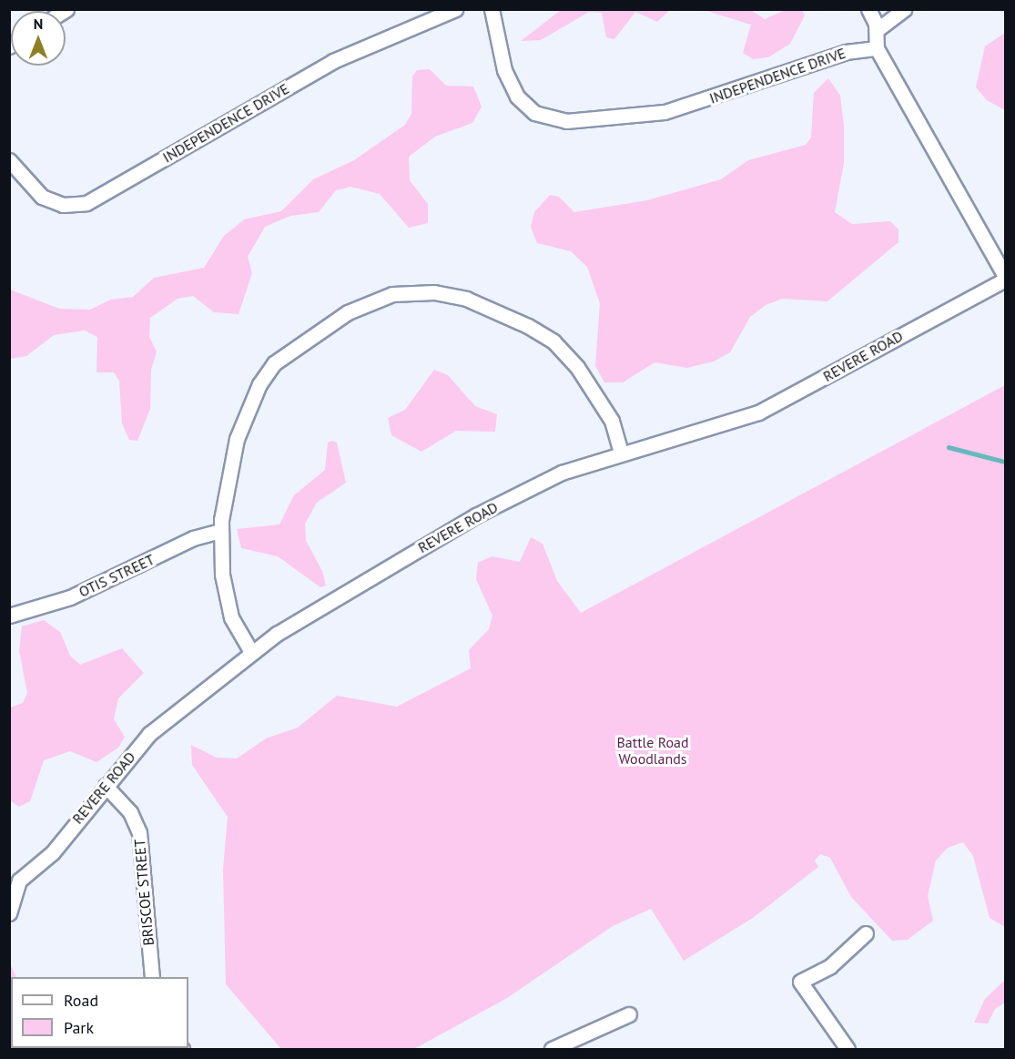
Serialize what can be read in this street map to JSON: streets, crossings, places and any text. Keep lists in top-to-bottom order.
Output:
{
  "streets": {
    "street": [
      "INDEPENDENCE DRIVE",
      "REVERE ROAD",
      "OTIS STREET",
      "BRISCOE STREET"
    ]
  },
  "crossings": [
    ["REVERE ROAD", "BRISCOE STREET"]
  ],
  "parks": ["Battle Road Woodlands"],
  "legend": ["Road", "Park"],
  "north": "top"
}
